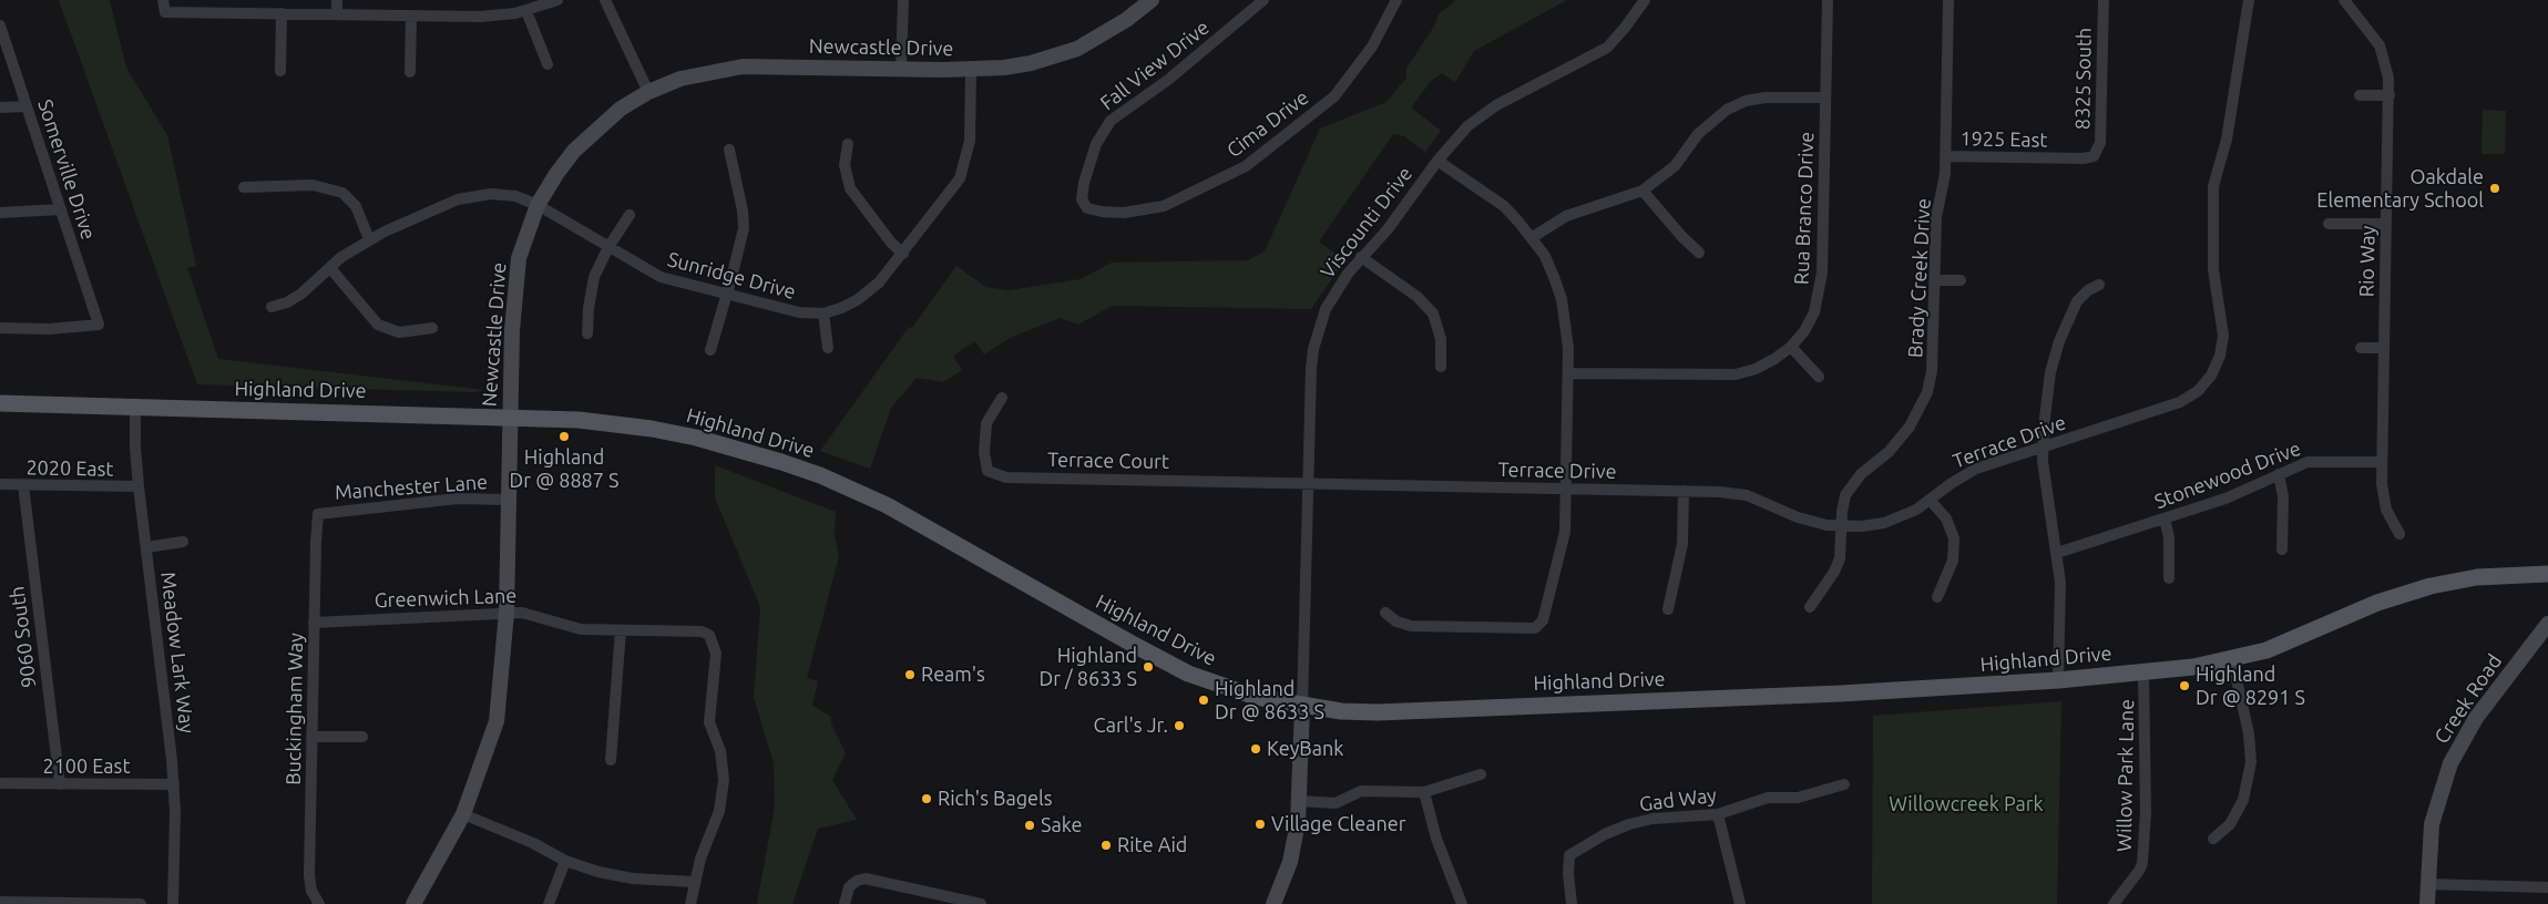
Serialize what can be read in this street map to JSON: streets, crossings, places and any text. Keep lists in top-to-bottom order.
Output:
{
  "streets": {
    "main road": ["Highland Drive"],
    "street": [
      "Newcastle Drive",
      "Fall View Drive",
      "8325 South",
      "Cima Drive",
      "1925 East",
      "Somerville Drive",
      "Rua Branco Drive",
      "Viscounti Drive",
      "Rio Way",
      "Sunridge Drive",
      "Brady Creek Drive",
      "Terrace Drive",
      "Terrace Court",
      "2020 East",
      "Stonewood Drive",
      "Manchester Lane",
      "Greenwich Lane",
      "9060 South",
      "Meadow Lark Way",
      "Creek Road",
      "Buckingham Way",
      "2100 East",
      "Willow Park Lane",
      "Gad Way"
    ]
  },
  "crossings": [
    ["Newcastle Drive", "Sunridge Drive"],
    ["Newcastle Drive", "Highland Drive"],
    ["Newcastle Drive", "Manchester Lane"],
    ["Newcastle Drive", "Greenwich Lane"],
    ["Fall View Drive", "Cima Drive"],
    ["8325 South", "1925 East"],
    ["1925 East", "Brady Creek Drive"],
    ["Viscounti Drive", "Highland Drive"],
    ["Viscounti Drive", "Terrace Drive"],
    ["Viscounti Drive", "Terrace Court"],
    ["Rio Way", "Stonewood Drive"],
    ["Brady Creek Drive", "Terrace Drive"],
    ["Highland Drive", "Meadow Lark Way"],
    ["Highland Drive", "Willow Park Lane"],
    ["Terrace Drive", "Terrace Court"],
    ["2020 East", "9060 South"],
    ["2020 East", "Meadow Lark Way"],
    ["Manchester Lane", "Buckingham Way"],
    ["Greenwich Lane", "Buckingham Way"],
    ["9060 South", "2100 East"],
    ["Meadow Lark Way", "2100 East"]
  ],
  "parks": ["Willowcreek Park"],
  "places": [
    "Oakdale Elementary School",
    "Highland Dr @ 8887 S",
    "Highland Dr / 8633 S",
    "Ream's",
    "Highland Dr @ 8291 S",
    "Highland Dr @ 8633 S",
    "Carl's Jr.",
    "KeyBank",
    "Rich's Bagels",
    "Village Cleaner",
    "Sake",
    "Rite Aid"
  ]
}
